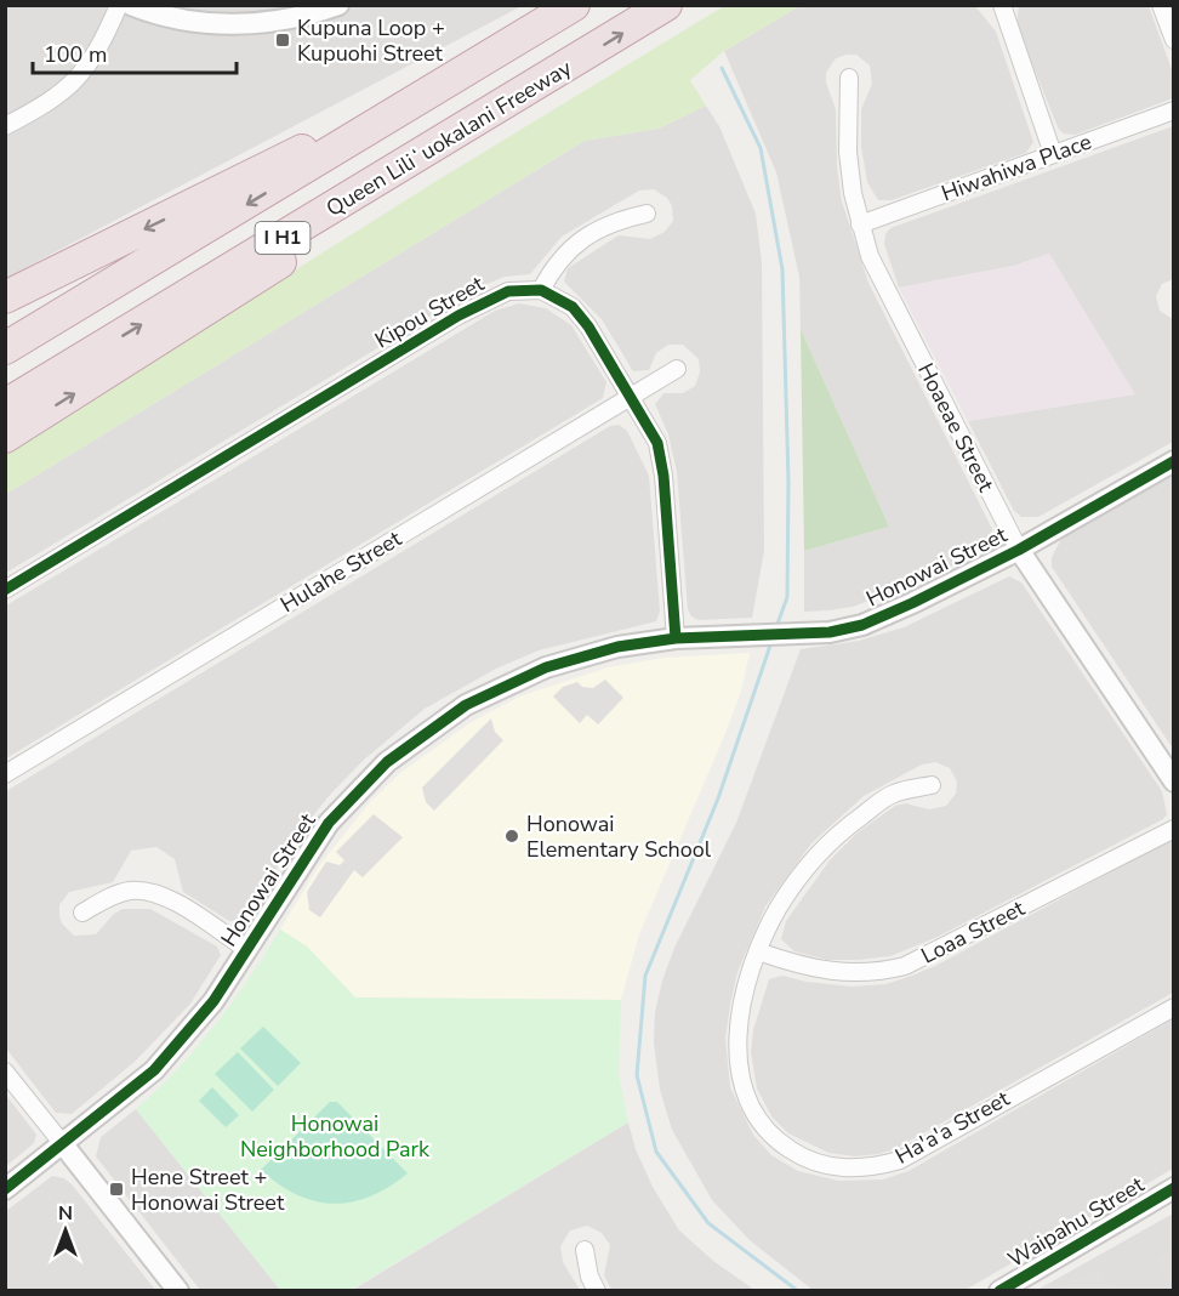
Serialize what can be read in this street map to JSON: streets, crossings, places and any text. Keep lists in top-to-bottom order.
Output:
{
  "streets": {
    "highway": ["Queen Liliʻuokalani Freeway", "I H1"],
    "street": [
      "Hiwahiwa Place",
      "Kipou Street",
      "Hoaeae Street",
      "Honowai Street",
      "Hulahe Street",
      "Loaa Street",
      "Ha'a'a Street",
      "Waipahu Street"
    ]
  },
  "crossings": [
    ["Hiwahiwa Place", "Hoaeae Street"],
    ["Hoaeae Street", "Honowai Street"],
    ["Loaa Street", "Ha'a'a Street"]
  ],
  "parks": ["Honowai Neighborhood Park"],
  "places": {
    "transit": ["Kupuna Loop + Kupuohi Street", "Hene Street + Honowai Street"],
    "other": ["Honowai Elementary School"]
  },
  "scale_bar": "100 m",
  "north": "top"
}
